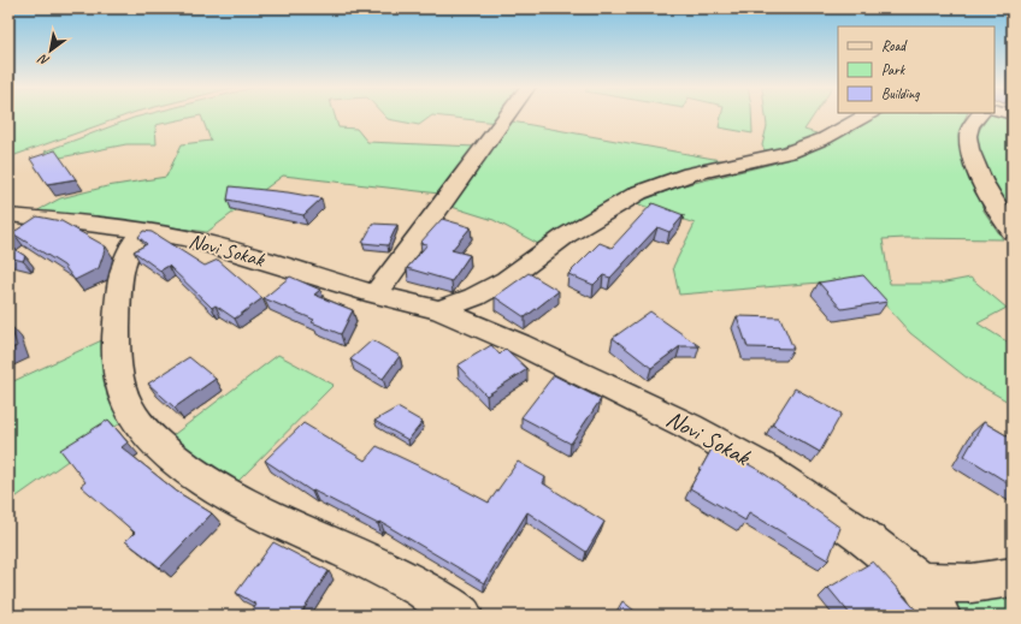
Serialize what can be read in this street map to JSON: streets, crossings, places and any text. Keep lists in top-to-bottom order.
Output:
{
  "streets": {
    "street": ["Novi Sokak"]
  },
  "legend": ["Road", "Park", "Building"],
  "north": "bottom left"
}
